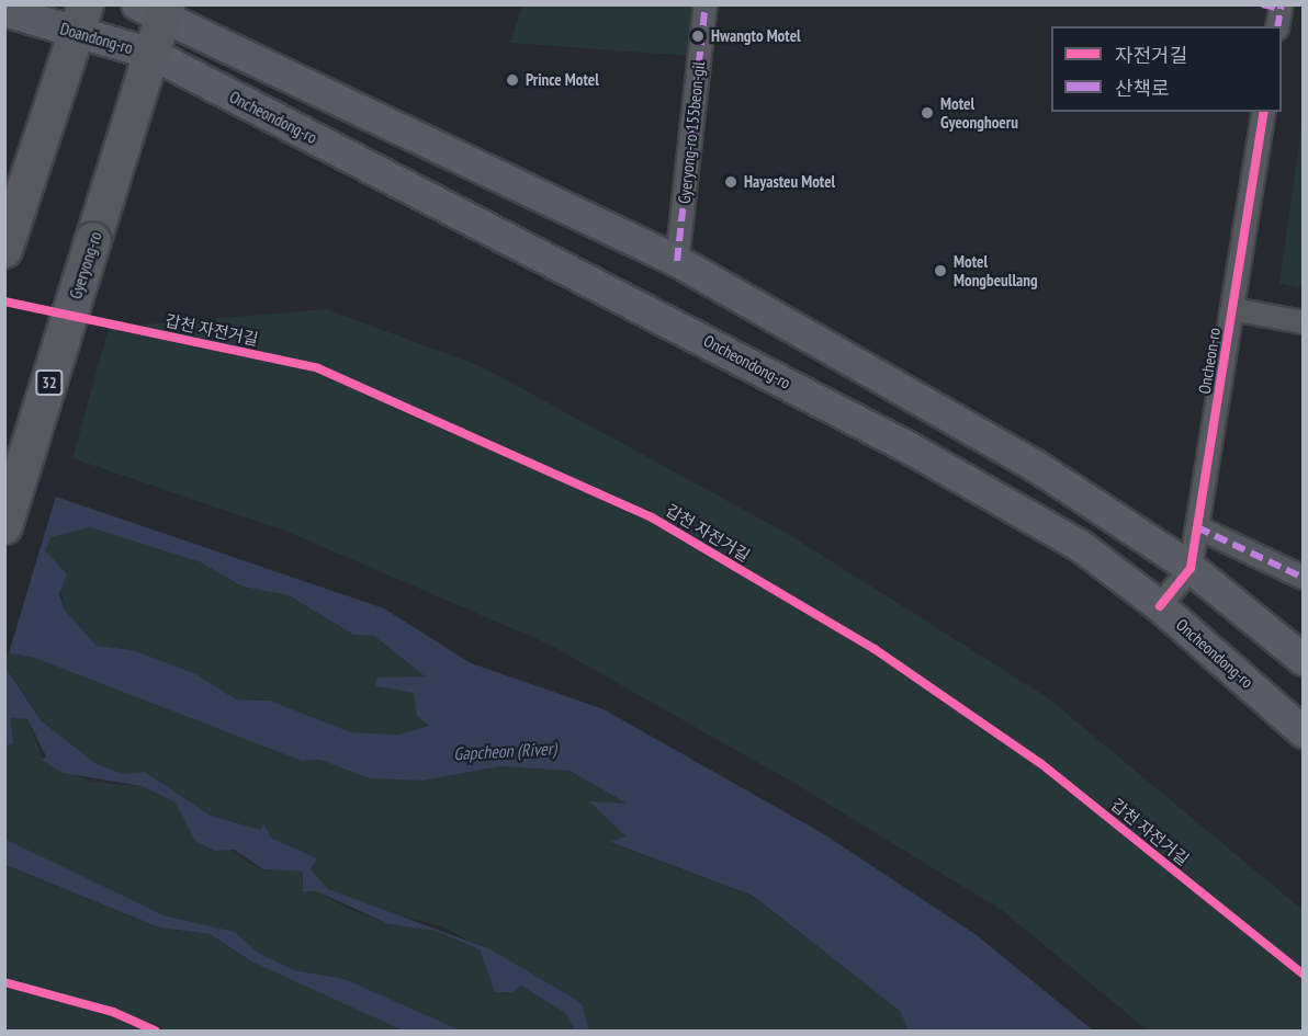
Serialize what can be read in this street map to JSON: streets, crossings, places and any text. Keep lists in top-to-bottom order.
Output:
{
  "streets": {
    "main road": [
      "Doandong-ro",
      "Oncheondong-ro",
      "Gyeryong-ro",
      "32"
    ],
    "street": ["Gyeryong-ro 155beon-gil", "Oncheon-ro"],
    "cycle path": ["갑천 자전거길"]
  },
  "crossings": [
    ["Doandong-ro", "Oncheondong-ro"],
    ["Doandong-ro", "Gyeryong-ro"],
    ["Oncheondong-ro", "Gyeryong-ro"],
    ["Oncheondong-ro", "Oncheon-ro"]
  ],
  "water": ["Gapcheon (River)"],
  "places": [
    "Hwangto Motel",
    "Prince Motel",
    "Motel Gyeonghoeru",
    "Hayasteu Motel",
    "Motel Mongbeullang"
  ],
  "legend": ["자전거길", "산책로"]
}
